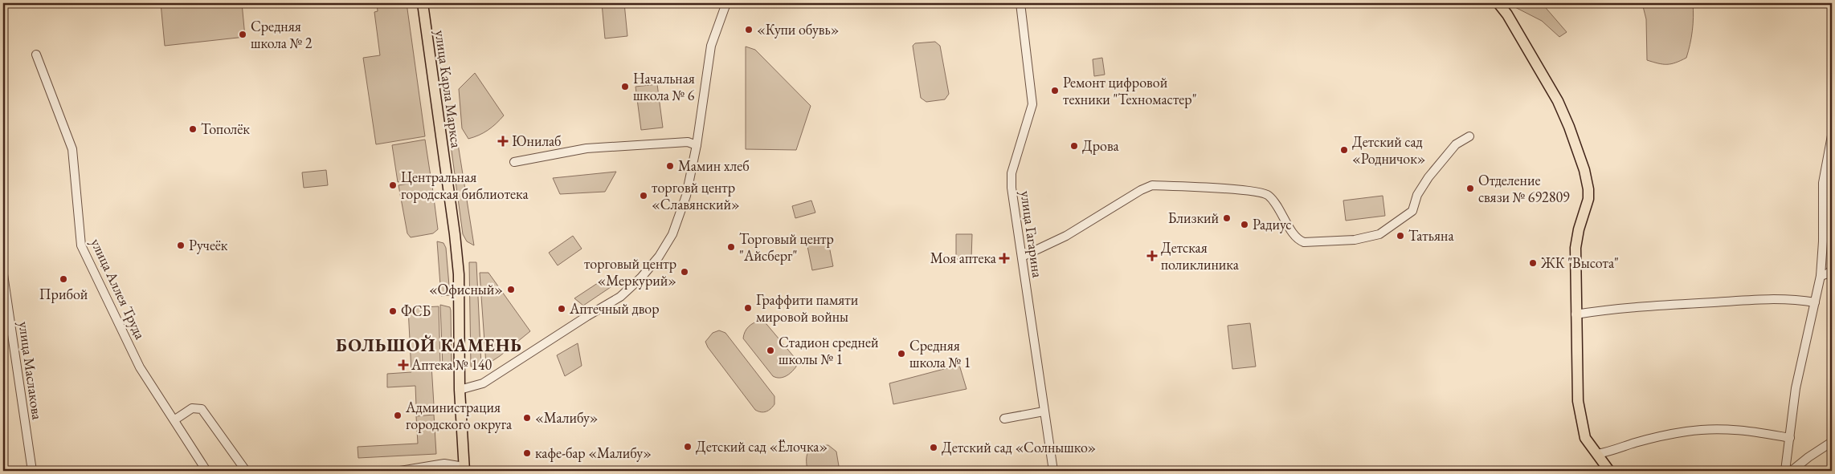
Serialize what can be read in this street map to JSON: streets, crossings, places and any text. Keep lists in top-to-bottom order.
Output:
{
  "streets": {
    "main road": ["улица Карла Маркса"],
    "street": ["улица Гагарина", "улица Аллея Труда", "улица Маслакова"]
  },
  "districts": ["БОЛЬШОЙ КАМЕНЬ"],
  "places": {
    "other": [
      "«Купи обувь»",
      "Средняя школа № 2",
      "Начальная школа № 6",
      "Ремонт цифровой техники \"Техномастер\"",
      "Тополёк",
      "Дрова",
      "Детский сад «Родничок»",
      "Мамин хлеб",
      "Центральная городская библиотека",
      "Отделение связи № 692809",
      "торговй центр «Славянский»",
      "Близкий",
      "Радиус",
      "Татьяна",
      "Ручеёк",
      "Торговый центр \"Айсберг\"",
      "ЖК \"Высота\"",
      "торговый центр «Меркурий»",
      "Прибой",
      "«Офисный»",
      "Граффити памяти мировой войны",
      "Аптечный двор",
      "ФСБ",
      "Стадион средней школы № 1",
      "Средняя школа № 1",
      "Администрация городского округа",
      "«Малибу»",
      "Детский сад «Ёлочка»",
      "Детский сад «Солнышко»",
      "кафе-бар «Малибу»"
    ],
    "health": [
      "Юнилаб",
      "Детская поликлиника",
      "Моя аптека",
      "Аптека № 140"
    ]
  }
}
